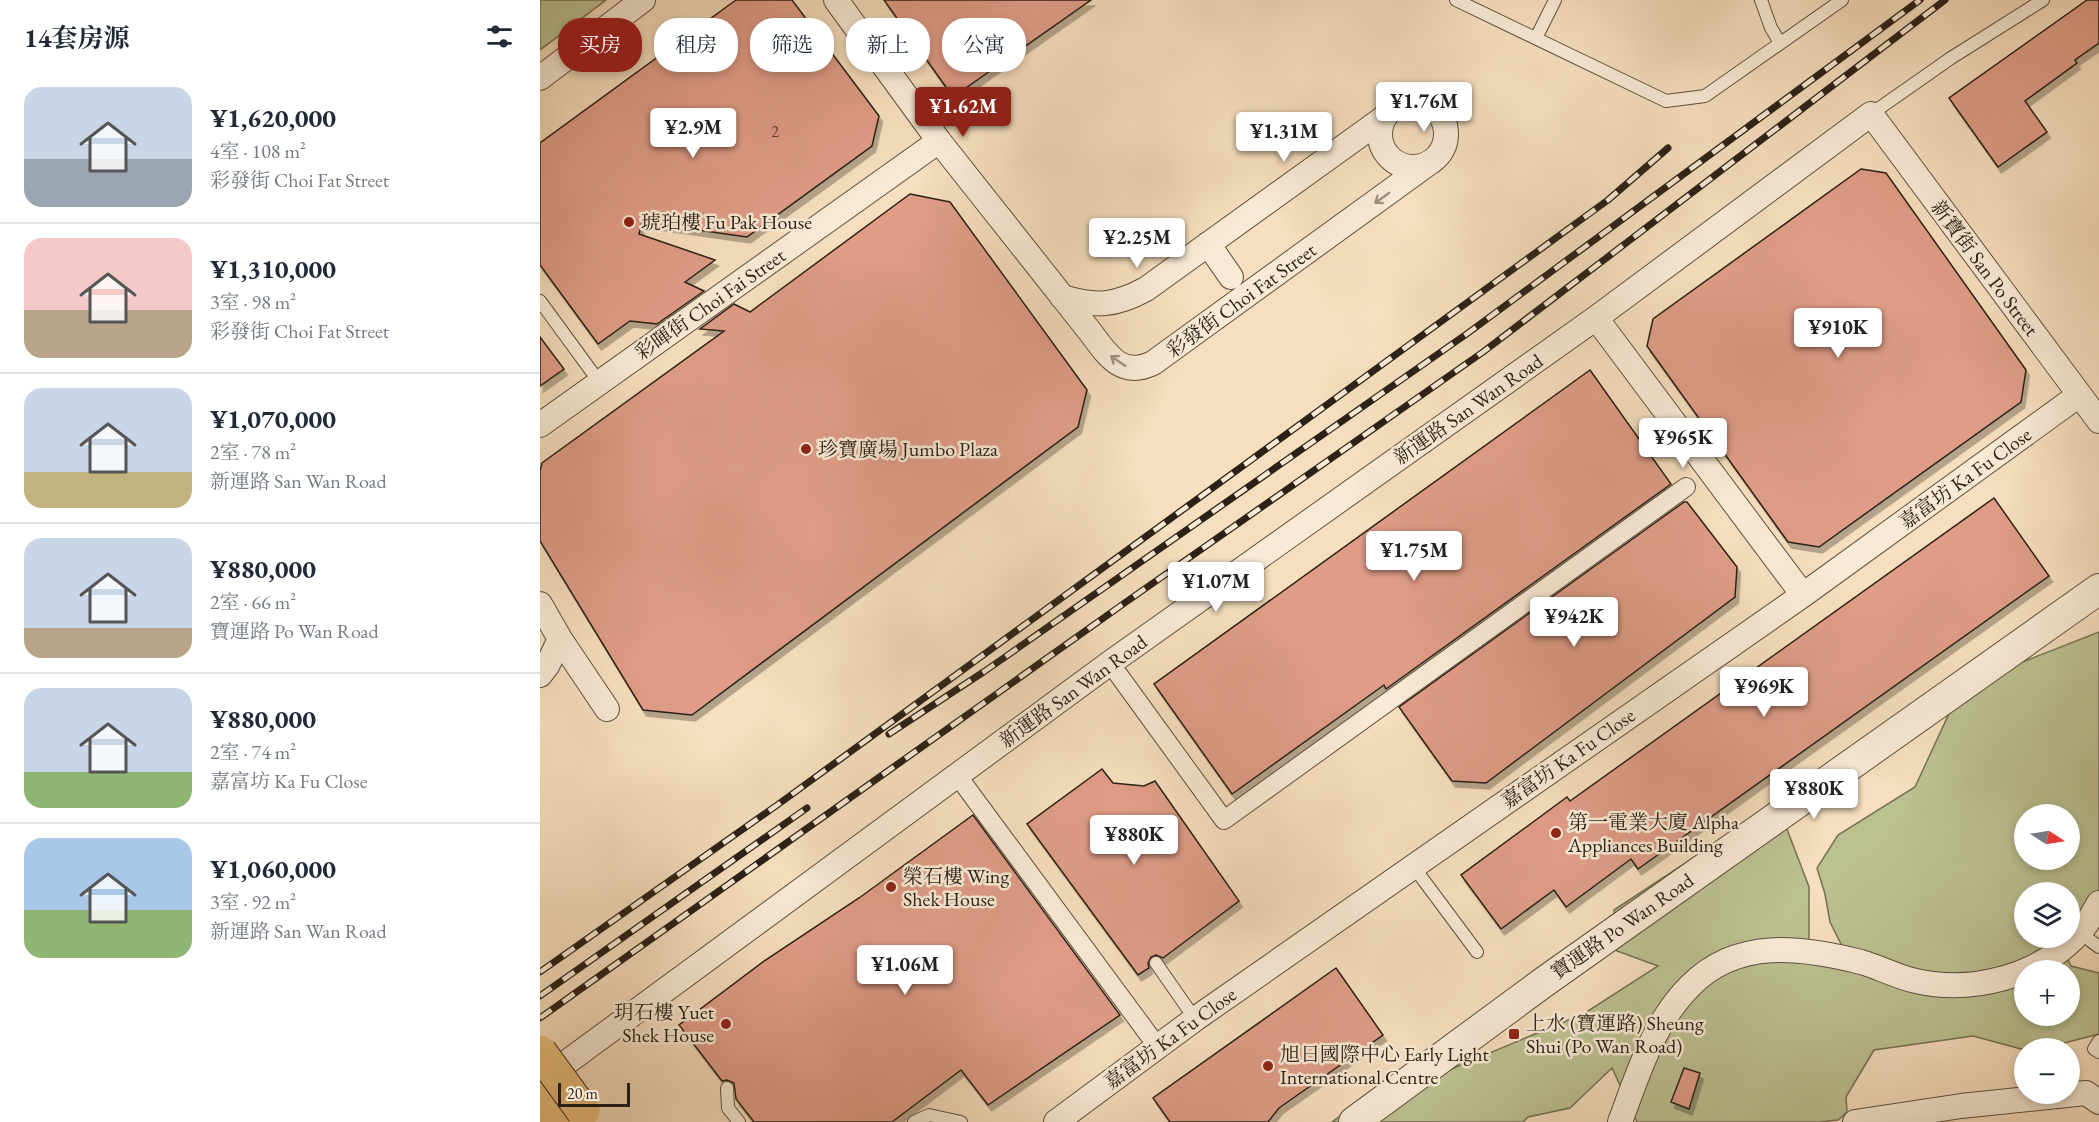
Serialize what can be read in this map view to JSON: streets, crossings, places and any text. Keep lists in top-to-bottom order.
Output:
{
  "streets": {
    "street": [
      "新寶街 San Po Street",
      "彩發街 Choi Fat Street",
      "彩暉街 Choi Fai Street",
      "新運路 San Wan Road",
      "嘉富坊 Ka Fu Close",
      "寶運路 Po Wan Road"
    ]
  },
  "crossings": [
    ["新寶街 San Po Street", "新運路 San Wan Road"],
    ["新寶街 San Po Street", "嘉富坊 Ka Fu Close"],
    ["彩發街 Choi Fat Street", "彩暉街 Choi Fai Street"]
  ],
  "places": {
    "other": [
      "琥珀樓 Fu Pak House",
      "珍寶廣場 Jumbo Plaza",
      "第一電業大廈 Alpha Appliances Building",
      "榮石樓 Wing Shek House",
      "玥石樓 Yuet Shek House",
      "旭日國際中心 Early Light International Centre"
    ],
    "transit": ["上水 (寶運路) Sheung Shui (Po Wan Road)"]
  },
  "house_numbers": ["2"],
  "scale_bar": "20 m",
  "north": "right",
  "page": {
    "heading": "14套房源",
    "chip": [
      "买房",
      "租房",
      "筛选",
      "新上",
      "公寓"
    ],
    "list": [
      {
        "name": "¥1,620,000",
        "note": "4室 · 108 m² · 彩發街 Choi Fat Street"
      },
      {
        "name": "¥1,310,000",
        "note": "3室 · 98 m² · 彩發街 Choi Fat Street"
      },
      {
        "name": "¥1,070,000",
        "note": "2室 · 78 m² · 新運路 San Wan Road"
      },
      {
        "name": "¥880,000",
        "note": "2室 · 66 m² · 寶運路 Po Wan Road"
      },
      {
        "name": "¥880,000",
        "note": "2室 · 74 m² · 嘉富坊 Ka Fu Close"
      },
      {
        "name": "¥1,060,000",
        "note": "3室 · 92 m² · 新運路 San Wan Road"
      }
    ],
    "price": [
      "¥1.76M",
      "¥1.62M",
      "¥2.9M",
      "¥1.31M",
      "¥2.25M",
      "¥910K",
      "¥965K",
      "¥1.75M",
      "¥1.07M",
      "¥942K",
      "¥969K",
      "¥880K",
      "¥880K",
      "¥1.06M"
    ],
    "map_buttons": ["+", "−"],
    "scale": "20 m"
  }
}
